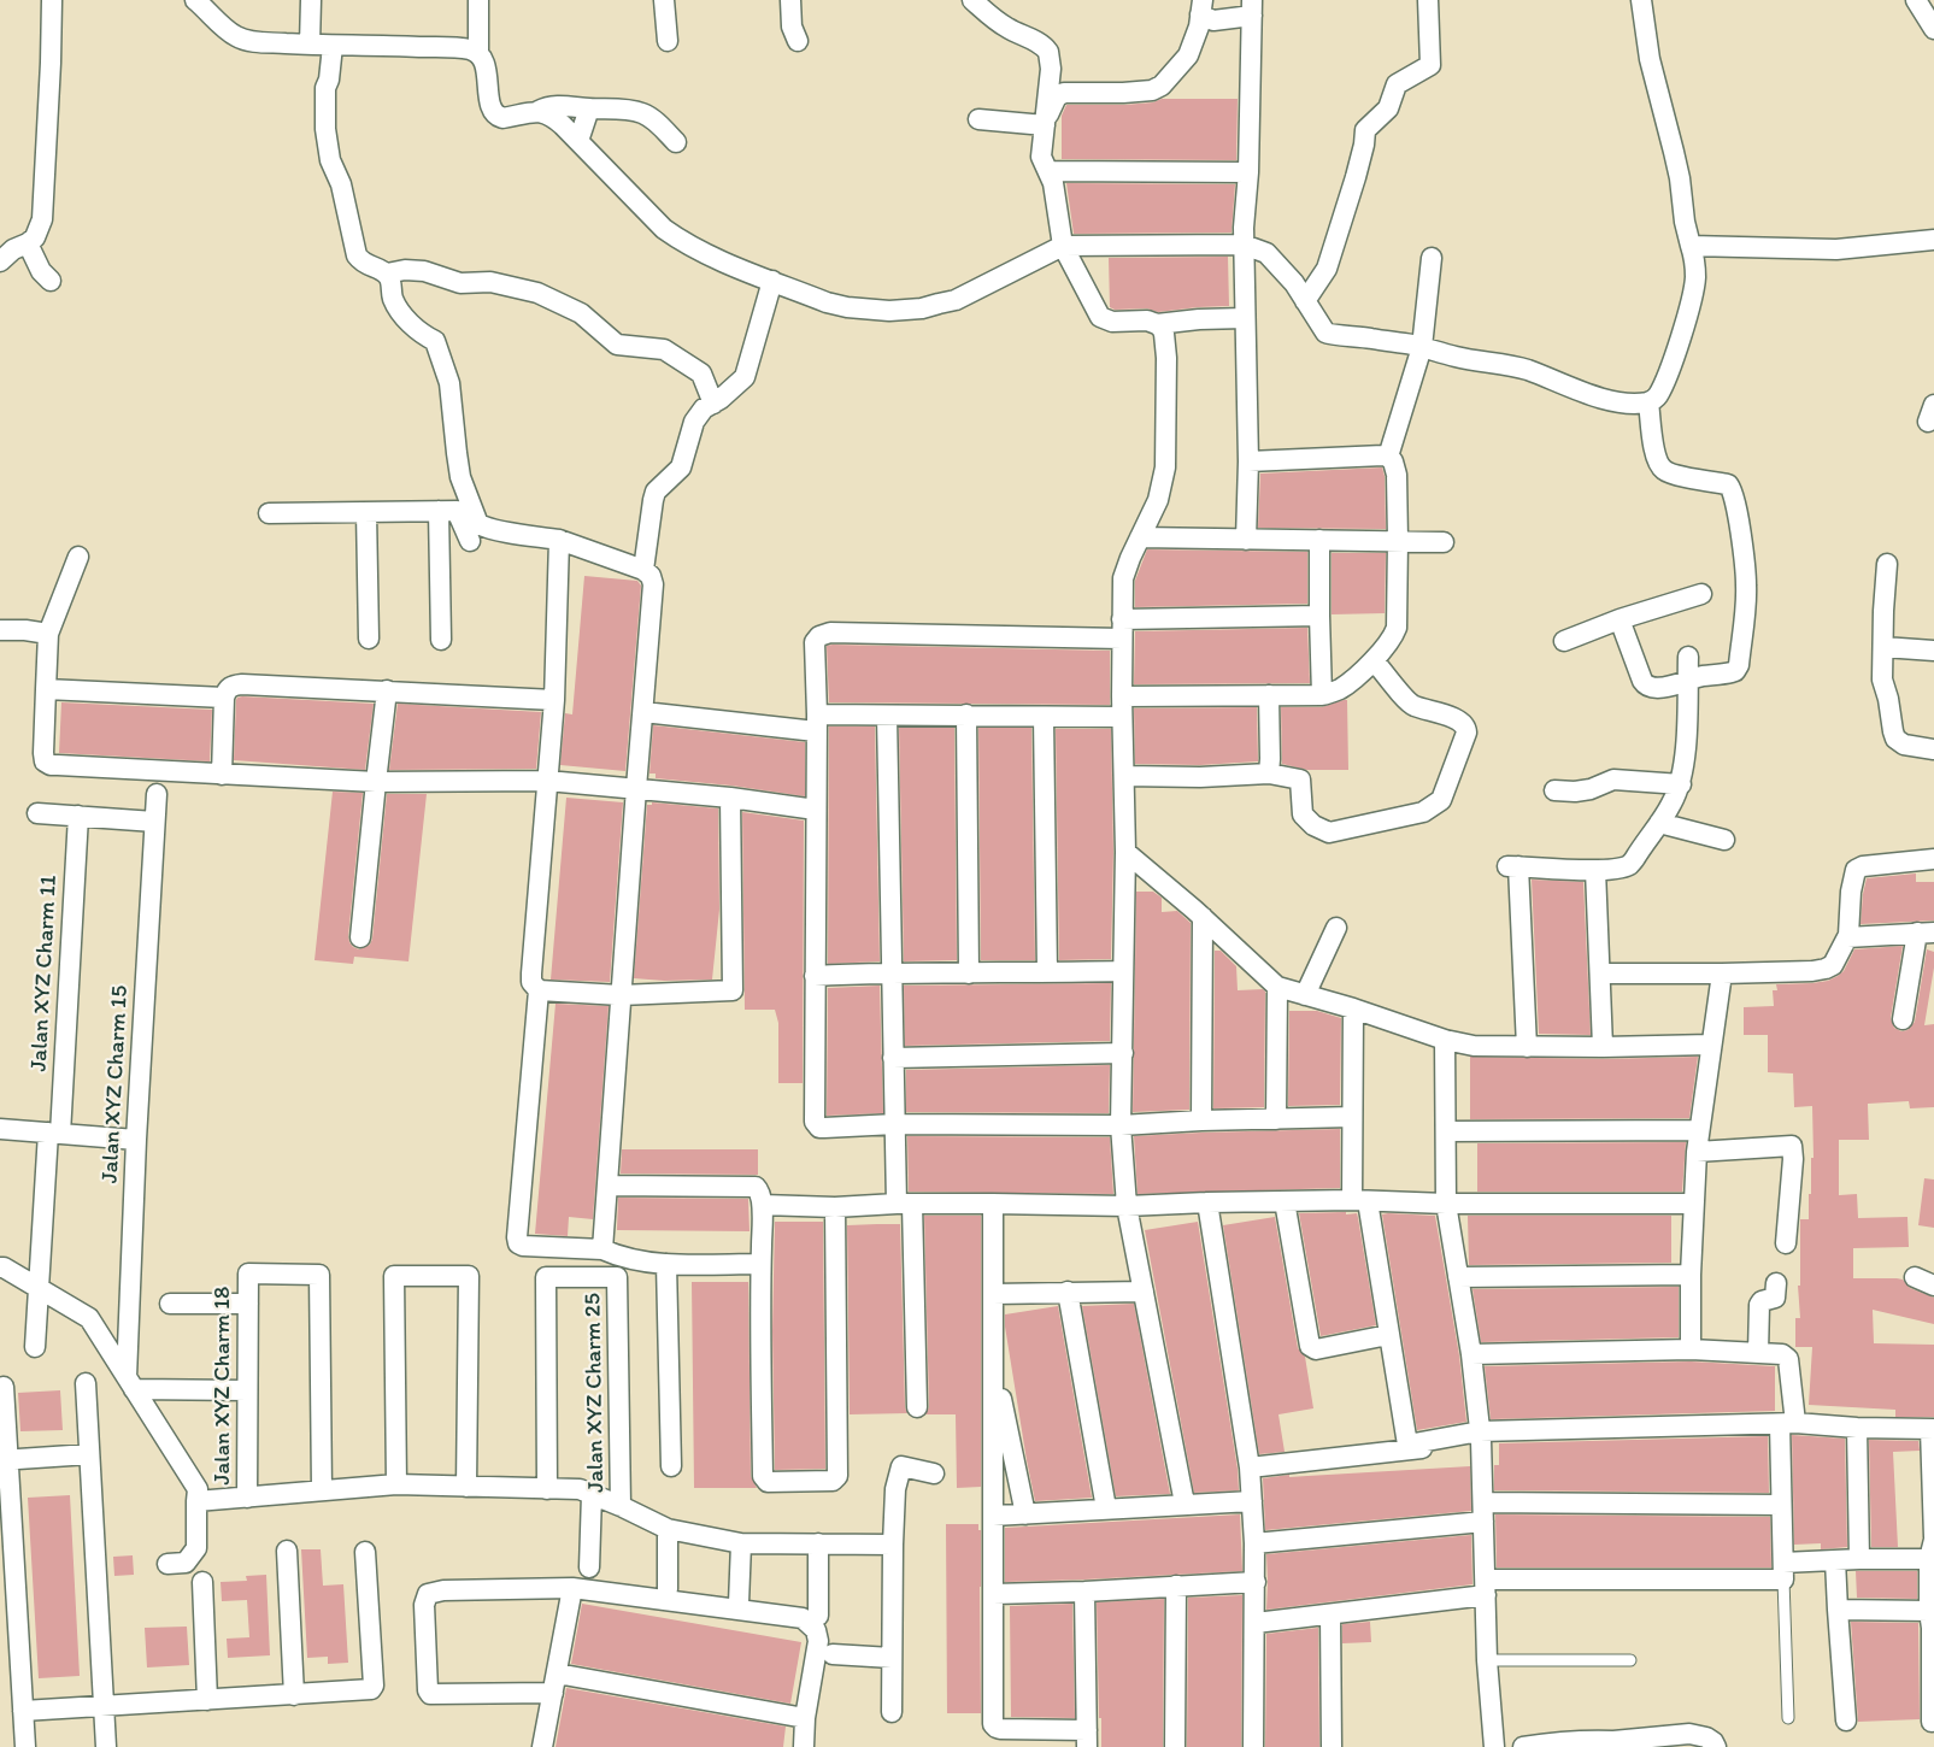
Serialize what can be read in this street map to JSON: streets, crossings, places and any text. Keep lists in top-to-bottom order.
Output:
{
  "streets": {
    "street": [
      "Jalan XYZ Charm 11",
      "Jalan XYZ Charm 15",
      "Jalan XYZ Charm 18",
      "Jalan XYZ Charm 25"
    ]
  }
}
